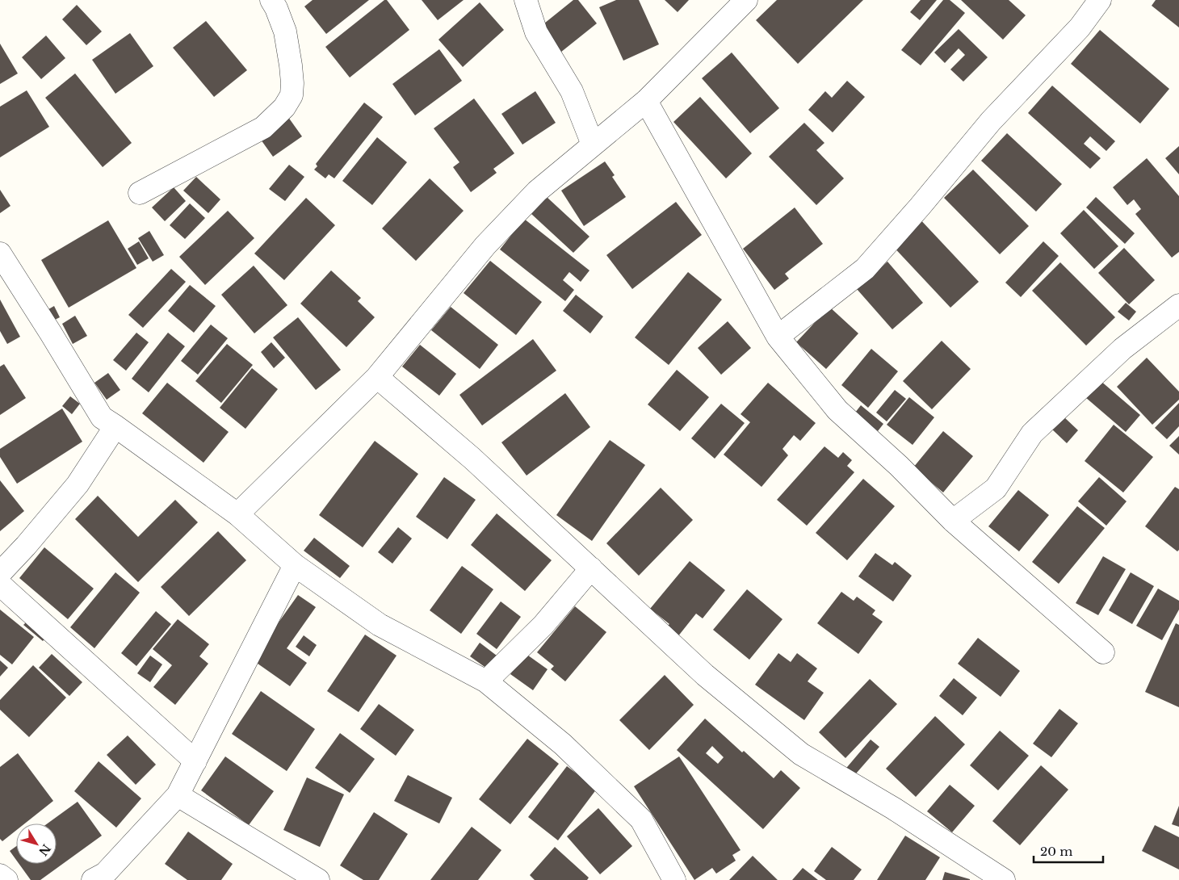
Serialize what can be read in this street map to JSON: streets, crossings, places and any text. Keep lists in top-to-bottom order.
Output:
{
  "scale_bar": "20 m",
  "north": "bottom right"
}
